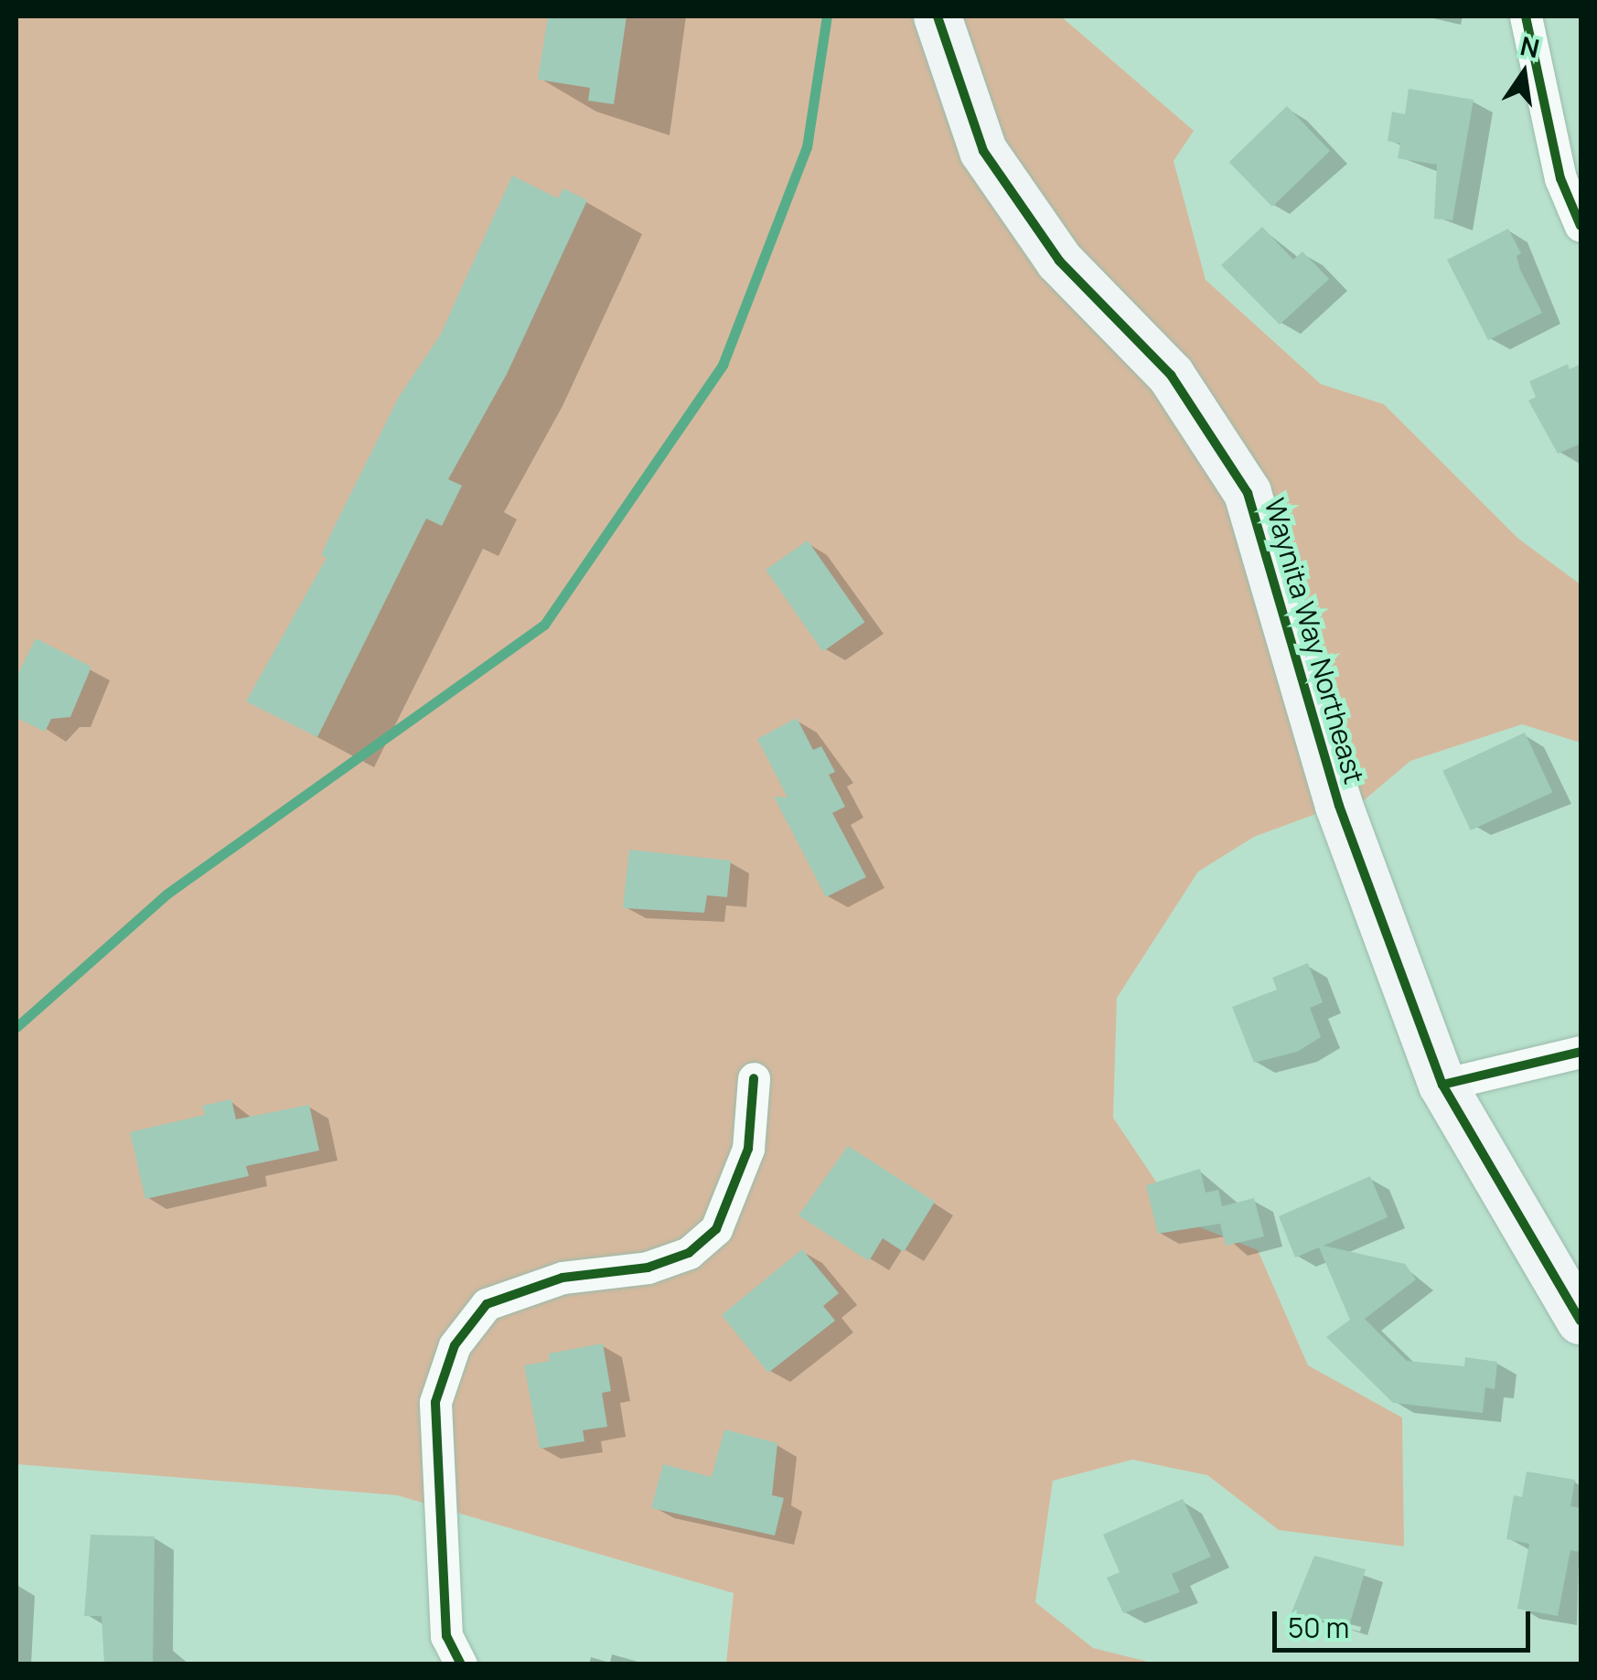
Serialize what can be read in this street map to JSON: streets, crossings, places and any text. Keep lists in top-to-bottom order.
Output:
{
  "streets": {
    "main road": ["Waynita Way Northeast"]
  },
  "scale_bar": "50 m",
  "north": "top"
}
